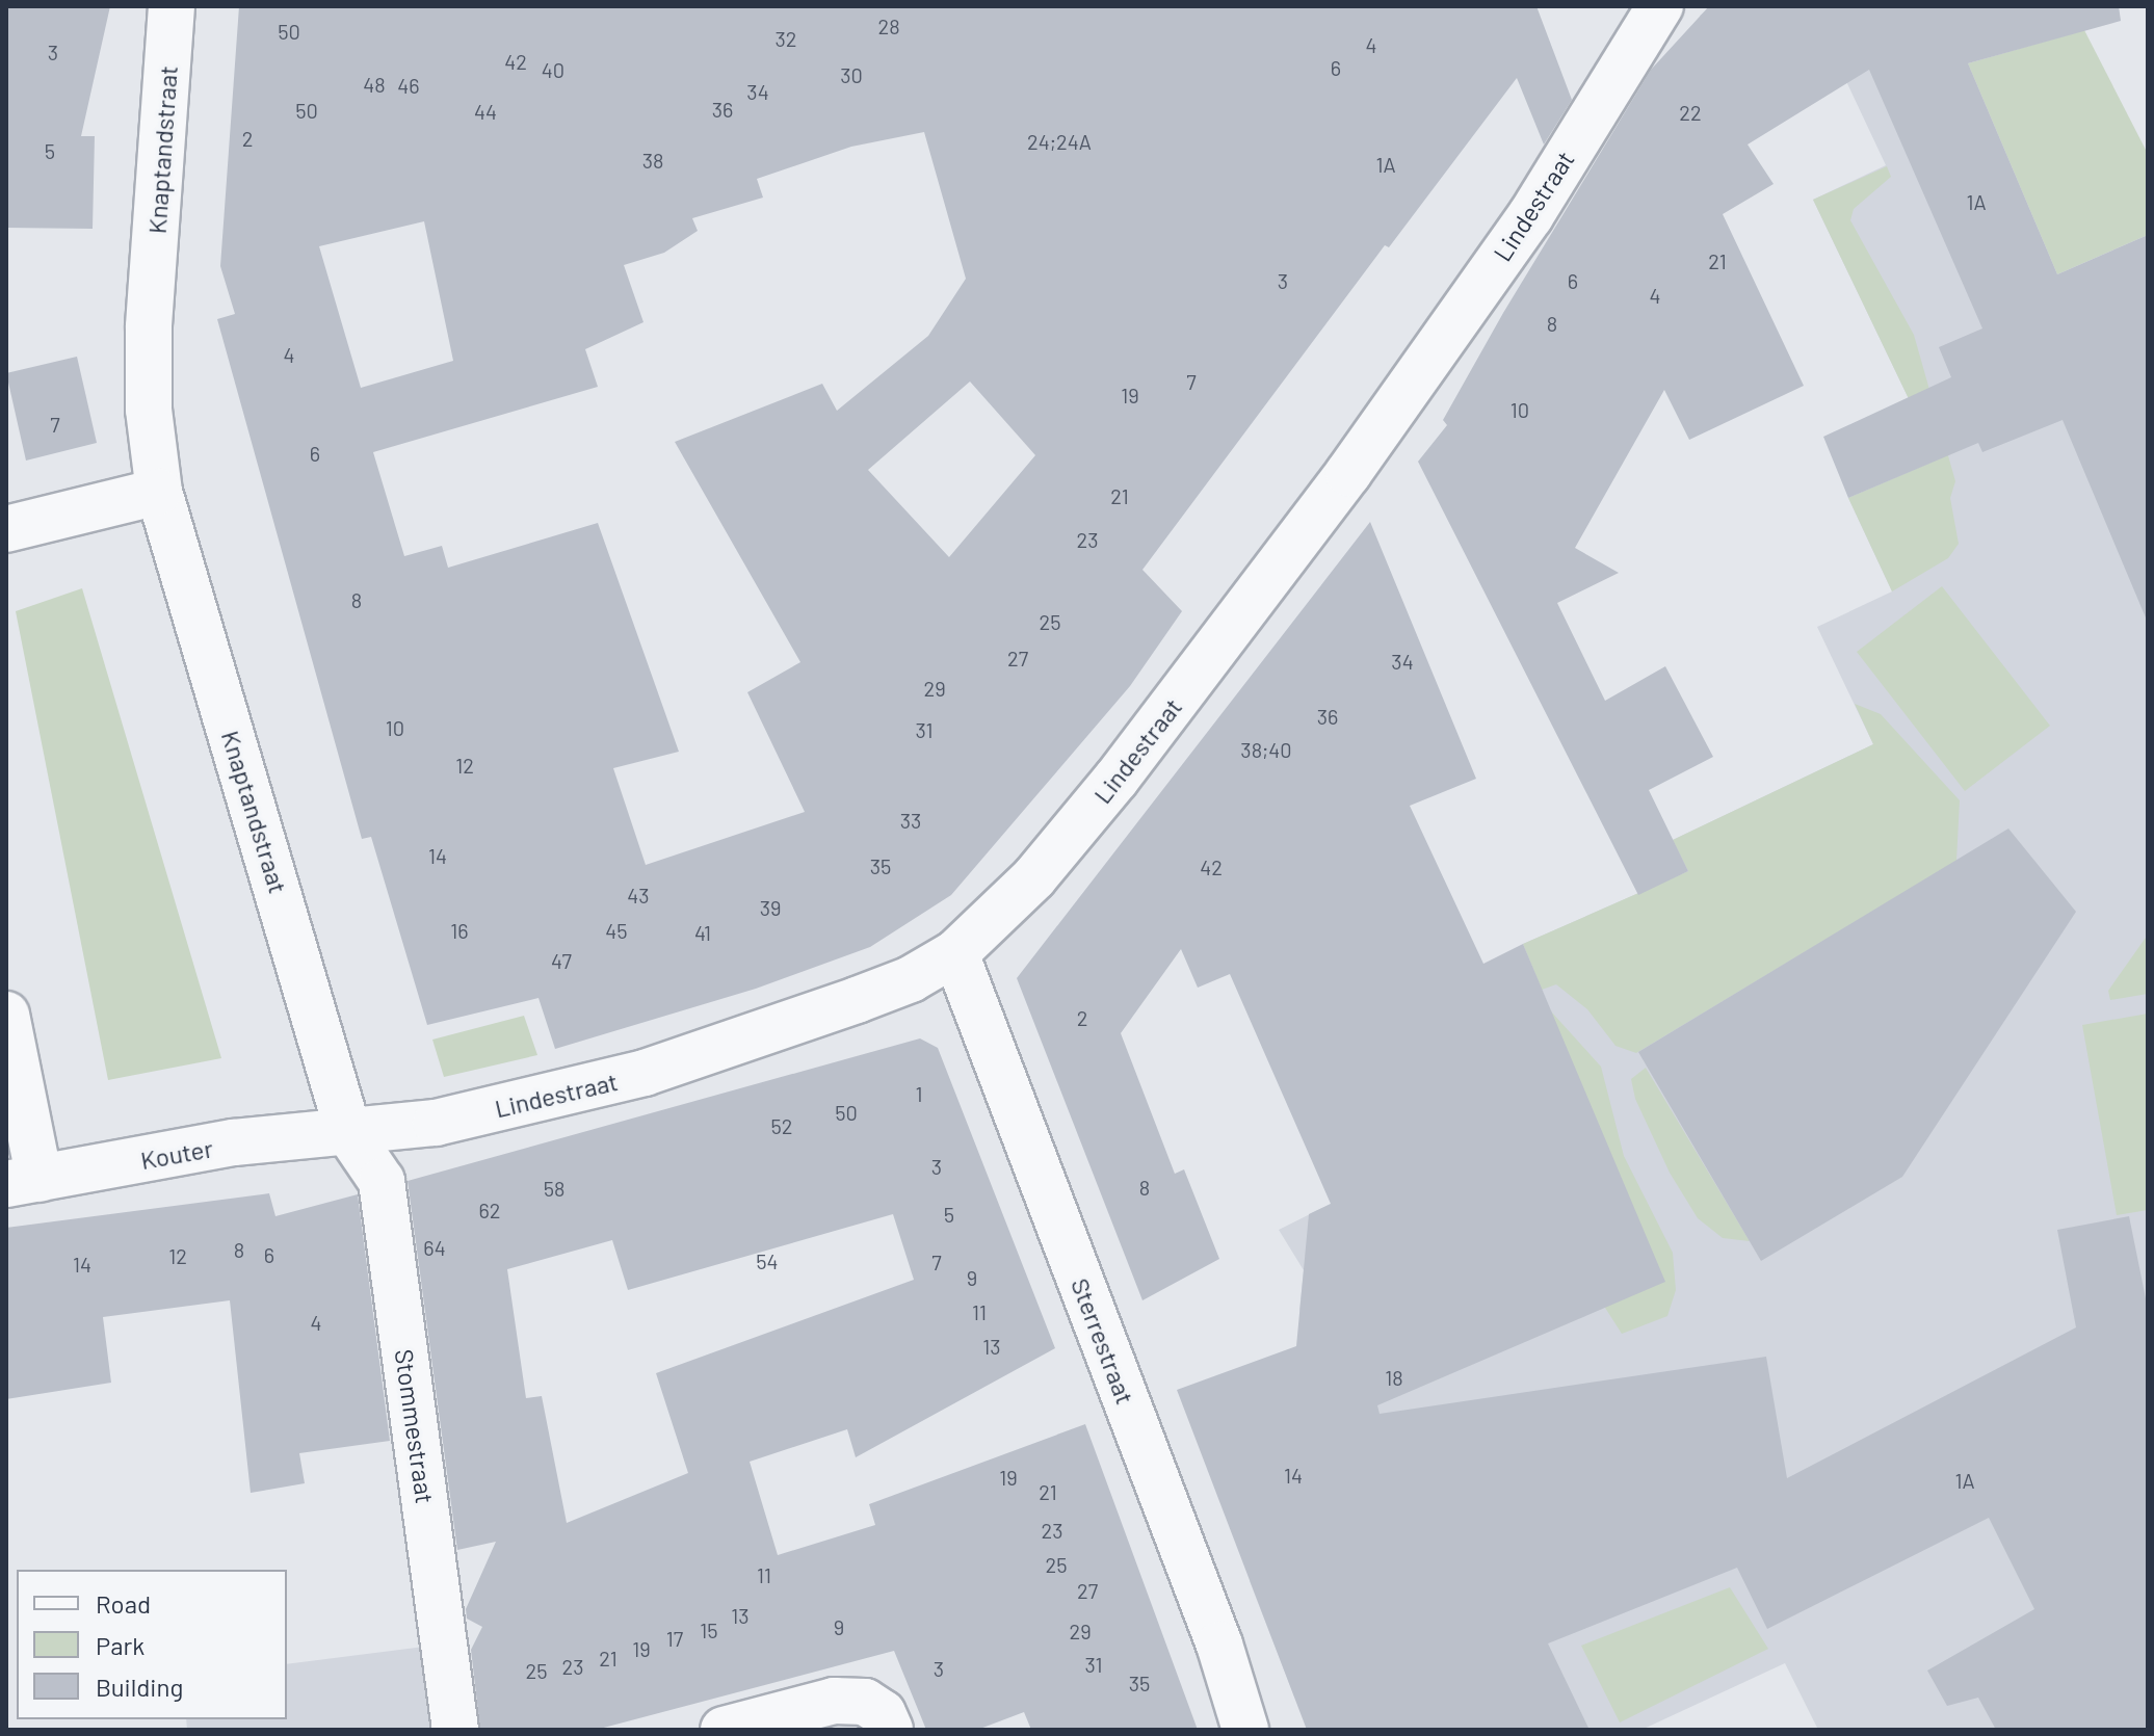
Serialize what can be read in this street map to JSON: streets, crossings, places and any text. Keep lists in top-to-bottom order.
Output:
{
  "streets": {
    "street": [
      "Knaptandstraat",
      "Lindestraat",
      "Kouter",
      "Sterrestraat",
      "Stommestraat"
    ]
  },
  "crossings": [
    ["Knaptandstraat", "Lindestraat"],
    ["Knaptandstraat", "Kouter"],
    ["Knaptandstraat", "Stommestraat"],
    ["Lindestraat", "Kouter"],
    ["Lindestraat", "Sterrestraat"],
    ["Lindestraat", "Stommestraat"],
    ["Kouter", "Stommestraat"]
  ],
  "house_numbers": [
    "28",
    "50",
    "32",
    "4",
    "3",
    "42",
    "6",
    "40",
    "30",
    "48",
    "46",
    "34",
    "36",
    "50",
    "44",
    "22",
    "2",
    "24;24A",
    "5",
    "38",
    "1A",
    "1A",
    "21",
    "3",
    "6",
    "4",
    "8",
    "4",
    "7",
    "19",
    "10",
    "7",
    "6",
    "21",
    "23",
    "8",
    "25",
    "27",
    "34",
    "29",
    "36",
    "10",
    "31",
    "38;40",
    "12",
    "33",
    "14",
    "35",
    "42",
    "43",
    "39",
    "16",
    "45",
    "41",
    "47",
    "2",
    "1",
    "50",
    "52",
    "3",
    "8",
    "58",
    "62",
    "5",
    "64",
    "8",
    "6",
    "12",
    "54",
    "7",
    "14",
    "9",
    "11",
    "4",
    "13",
    "18",
    "14",
    "19",
    "1A",
    "21",
    "23",
    "25",
    "11",
    "27",
    "13",
    "9",
    "15",
    "29",
    "17",
    "19",
    "21",
    "31",
    "23",
    "3",
    "25",
    "35"
  ],
  "legend": ["Road", "Park", "Building"]
}
